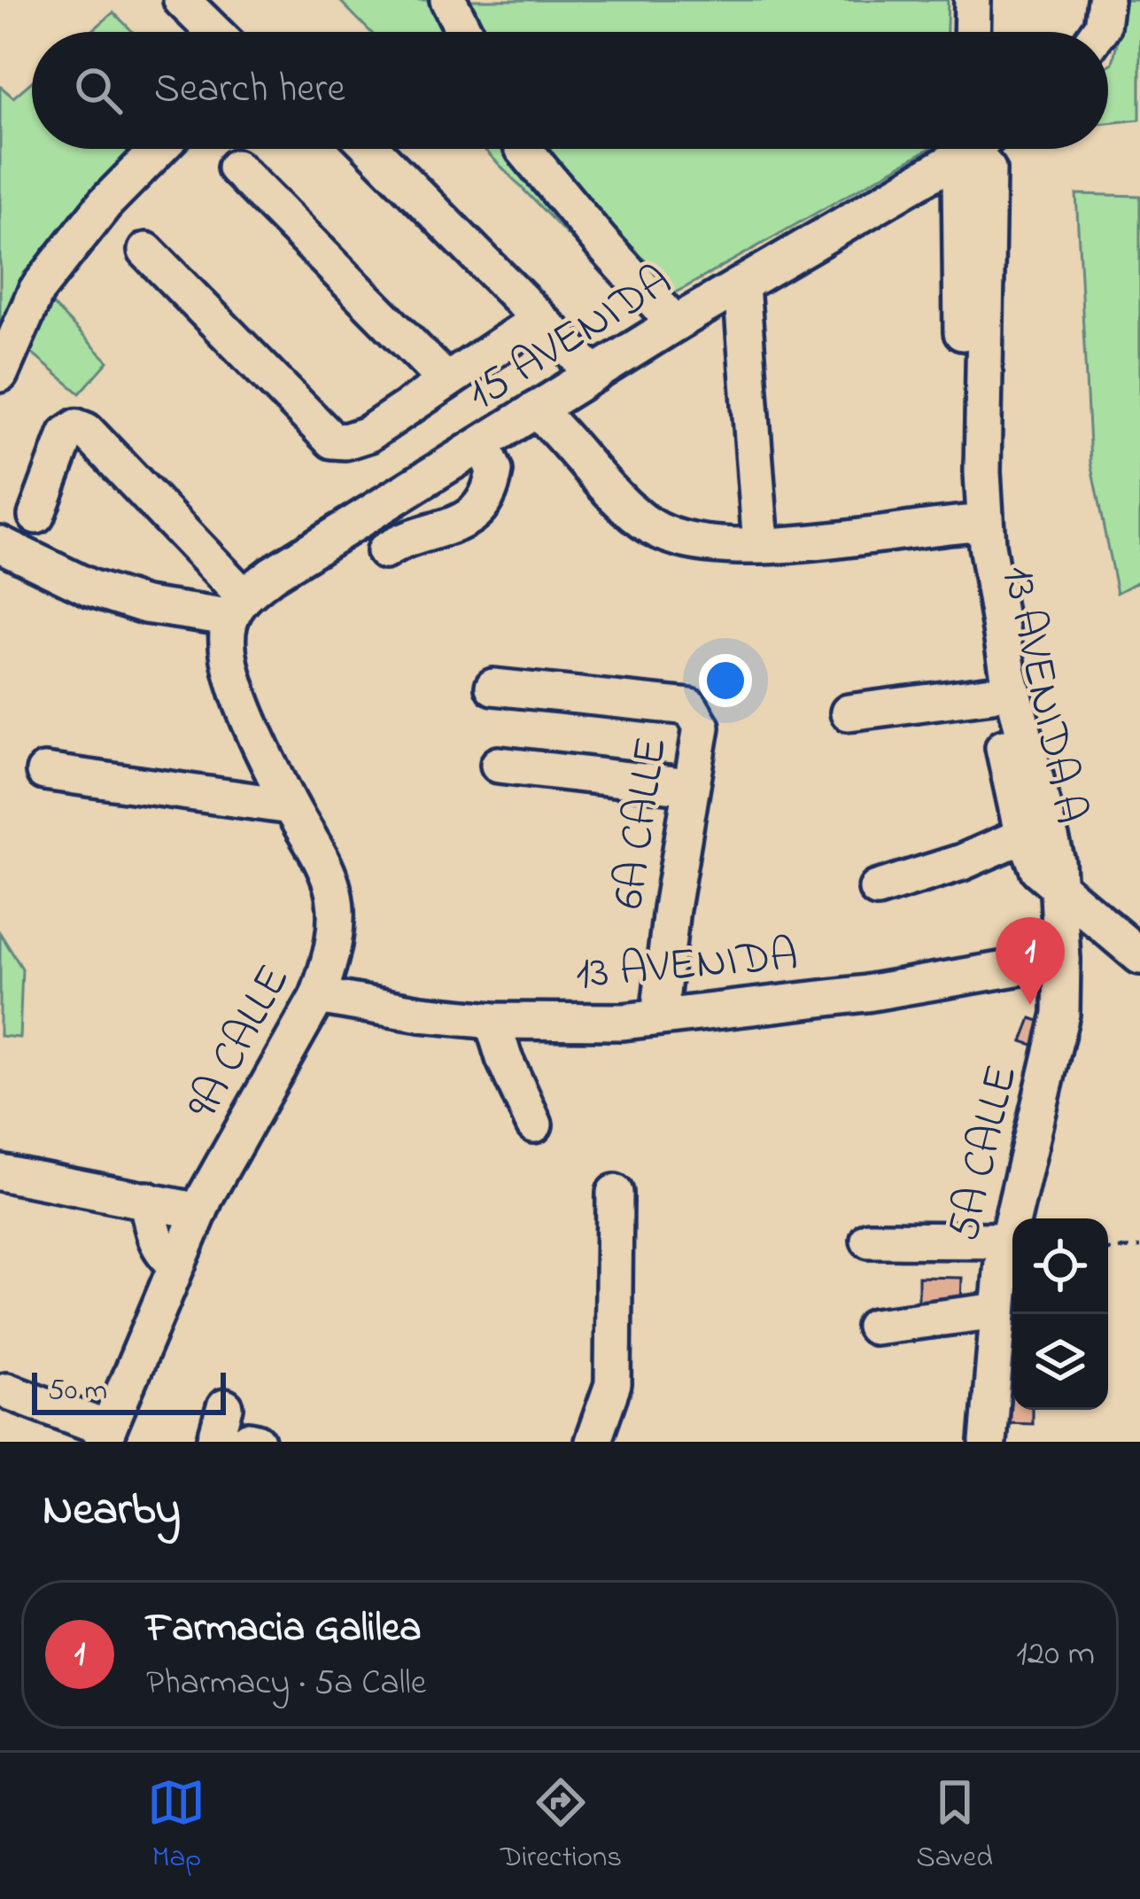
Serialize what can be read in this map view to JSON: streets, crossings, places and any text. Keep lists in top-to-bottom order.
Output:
{
  "streets": {
    "street": [
      "15 AVENIDA",
      "13 AVENIDA A",
      "6A CALLE",
      "13 AVENIDA",
      "9A CALLE",
      "5A CALLE"
    ]
  },
  "crossings": [
    ["15 AVENIDA", "9A CALLE"],
    ["13 AVENIDA A", "5A CALLE"],
    ["6A CALLE", "13 AVENIDA"],
    ["13 AVENIDA", "9A CALLE"],
    ["13 AVENIDA", "5A CALLE"]
  ],
  "scale_bar": "50 m",
  "page": {
    "search": "Search here",
    "pins": "1",
    "scale": "50 m",
    "heading": "Nearby",
    "list": [
      {
        "mark": "1",
        "name": "Farmacia Galilea",
        "note": "Pharmacy · 5a Calle",
        "value": "120 m"
      }
    ],
    "nav": ["Map", "Directions", "Saved"]
  }
}
